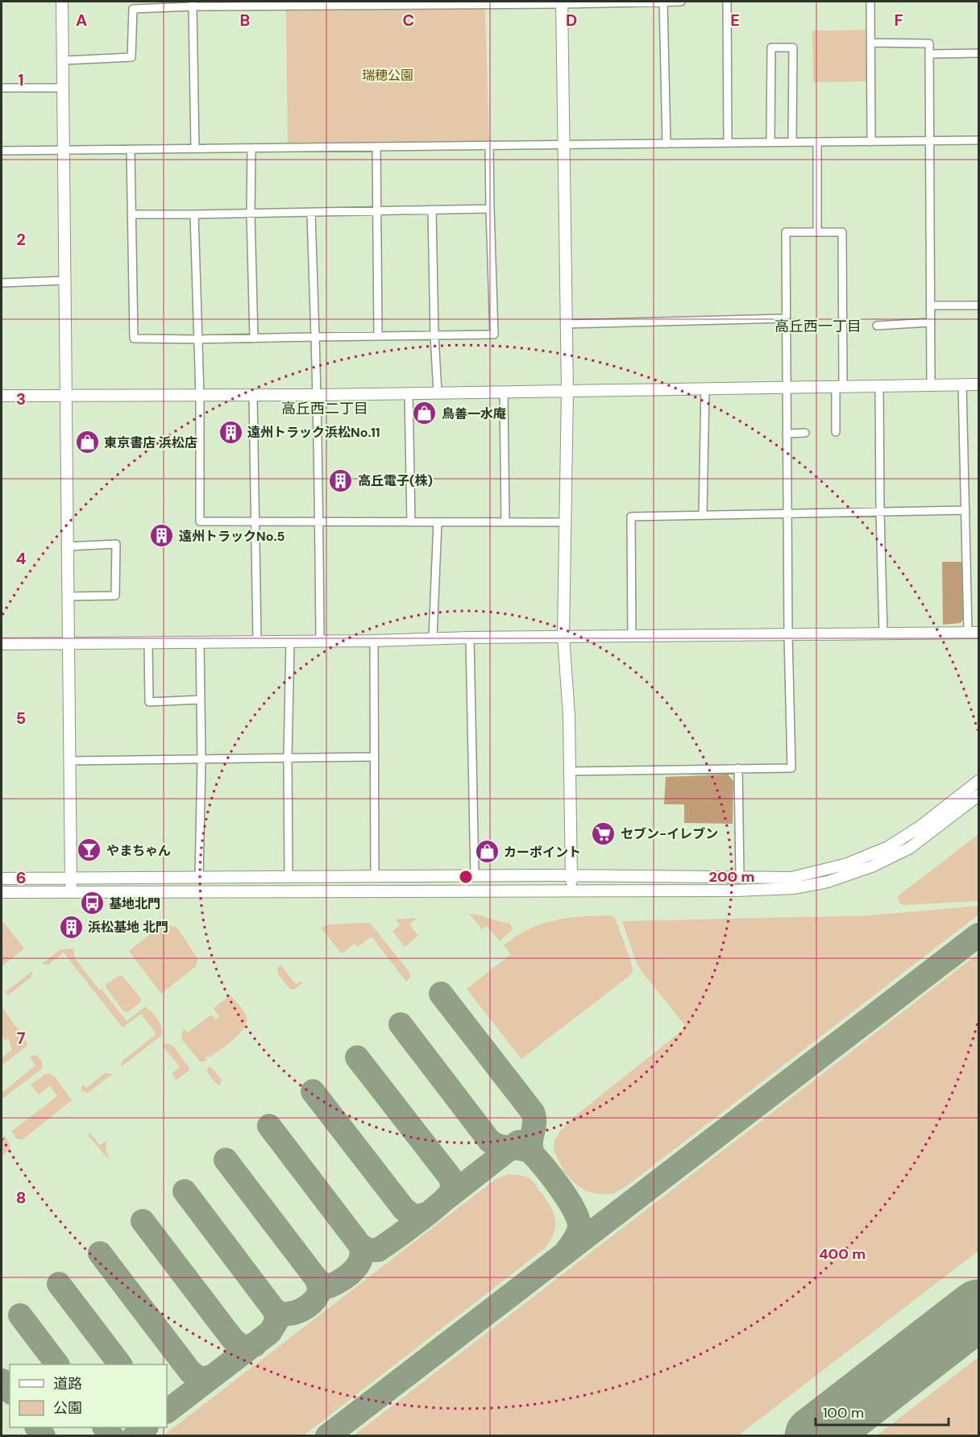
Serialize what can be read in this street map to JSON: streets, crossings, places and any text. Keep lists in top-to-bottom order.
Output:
{
  "districts": ["高丘西一丁目", "高丘西二丁目"],
  "parks": ["瑞穂公園"],
  "places": {
    "shop": ["鳥善一水庵", "東京書店 浜松店", "カーポイント"],
    "building": [
      "遠州トラック浜松No.11",
      "高丘電子(株)",
      "遠州トラックNo.5",
      "浜松基地 北門"
    ],
    "supermarket": ["セブン-イレブン"],
    "bar": ["やまちゃん"],
    "bus stop": ["基地北門"]
  },
  "legend": ["道路", "公園"],
  "scale_bar": "100 m",
  "grid": {
    "columns": [
      "A",
      "B",
      "C",
      "D",
      "E",
      "F"
    ],
    "rows": [
      "1",
      "2",
      "3",
      "4",
      "5",
      "6",
      "7",
      "8"
    ]
  },
  "rings": ["200 m", "400 m"]
}
